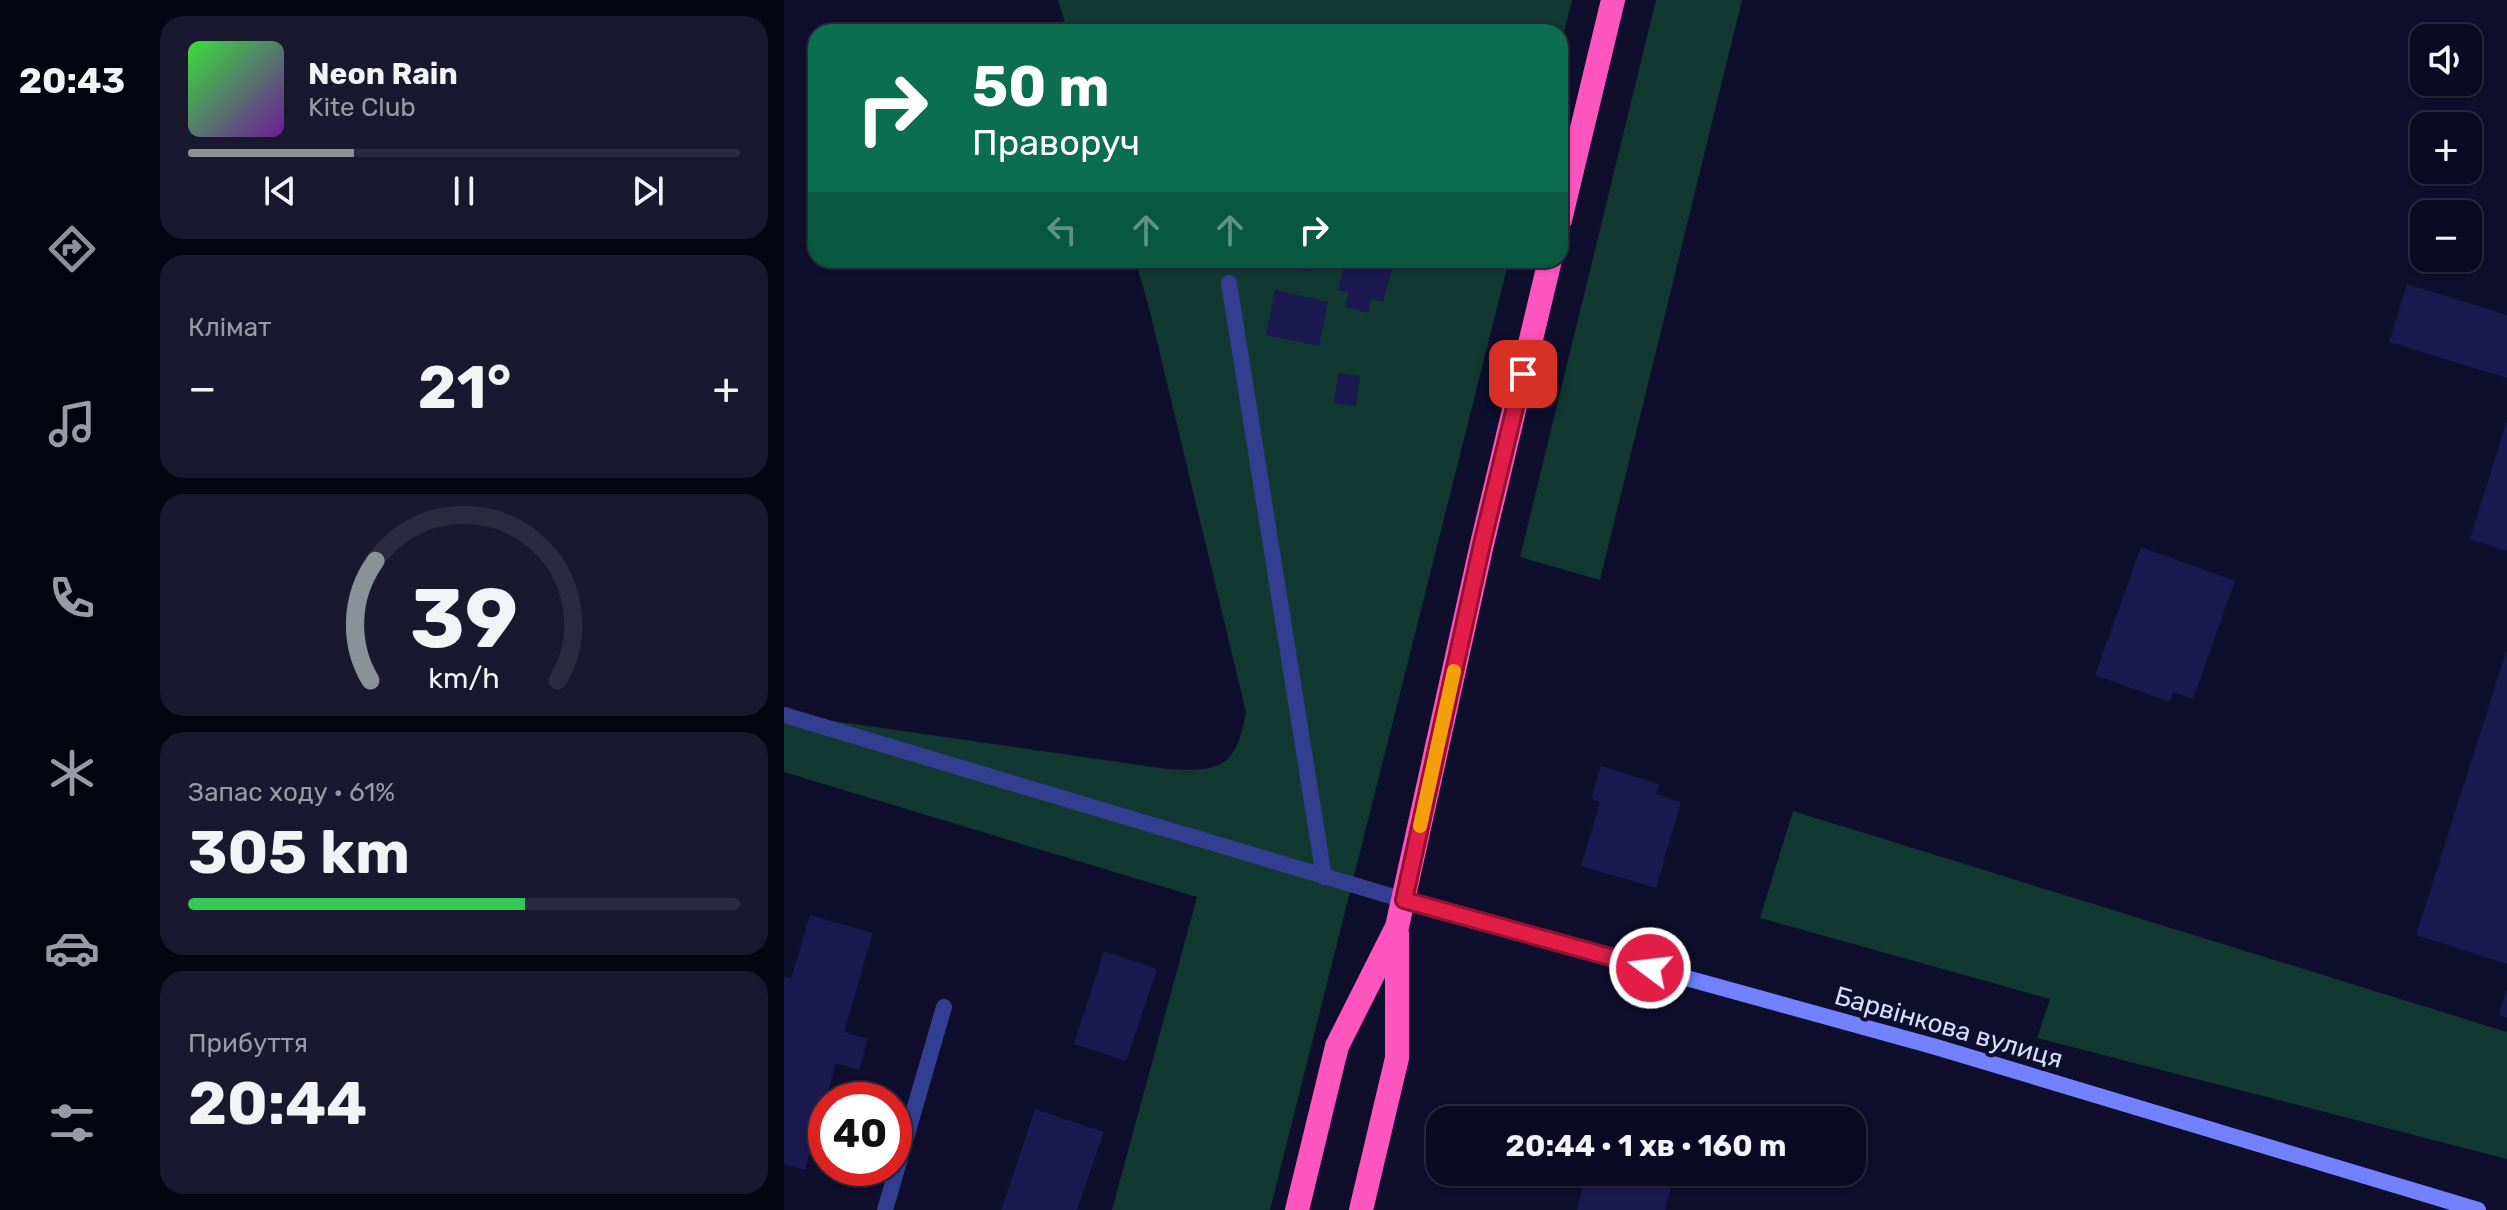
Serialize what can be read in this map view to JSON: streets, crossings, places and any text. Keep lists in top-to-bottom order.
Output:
{
  "streets": {
    "street": ["Барвінкова вулиця"]
  },
  "page": {
    "tabs": "20:43",
    "map_buttons": ["+", "−"],
    "turn": ["50 m", "Праворуч"],
    "song": ["Neon Rain", "Kite Club"],
    "tile": [
      "Клімат",
      ["Запас ходу · 61%", "305 km"],
      ["Прибуття", "20:44"]
    ],
    "heat": ["−", "21°", "+"],
    "limit": "40",
    "trip": "20:44 · 1 хв · 160 m",
    "gauge": ["39", "km/h"]
  }
}
